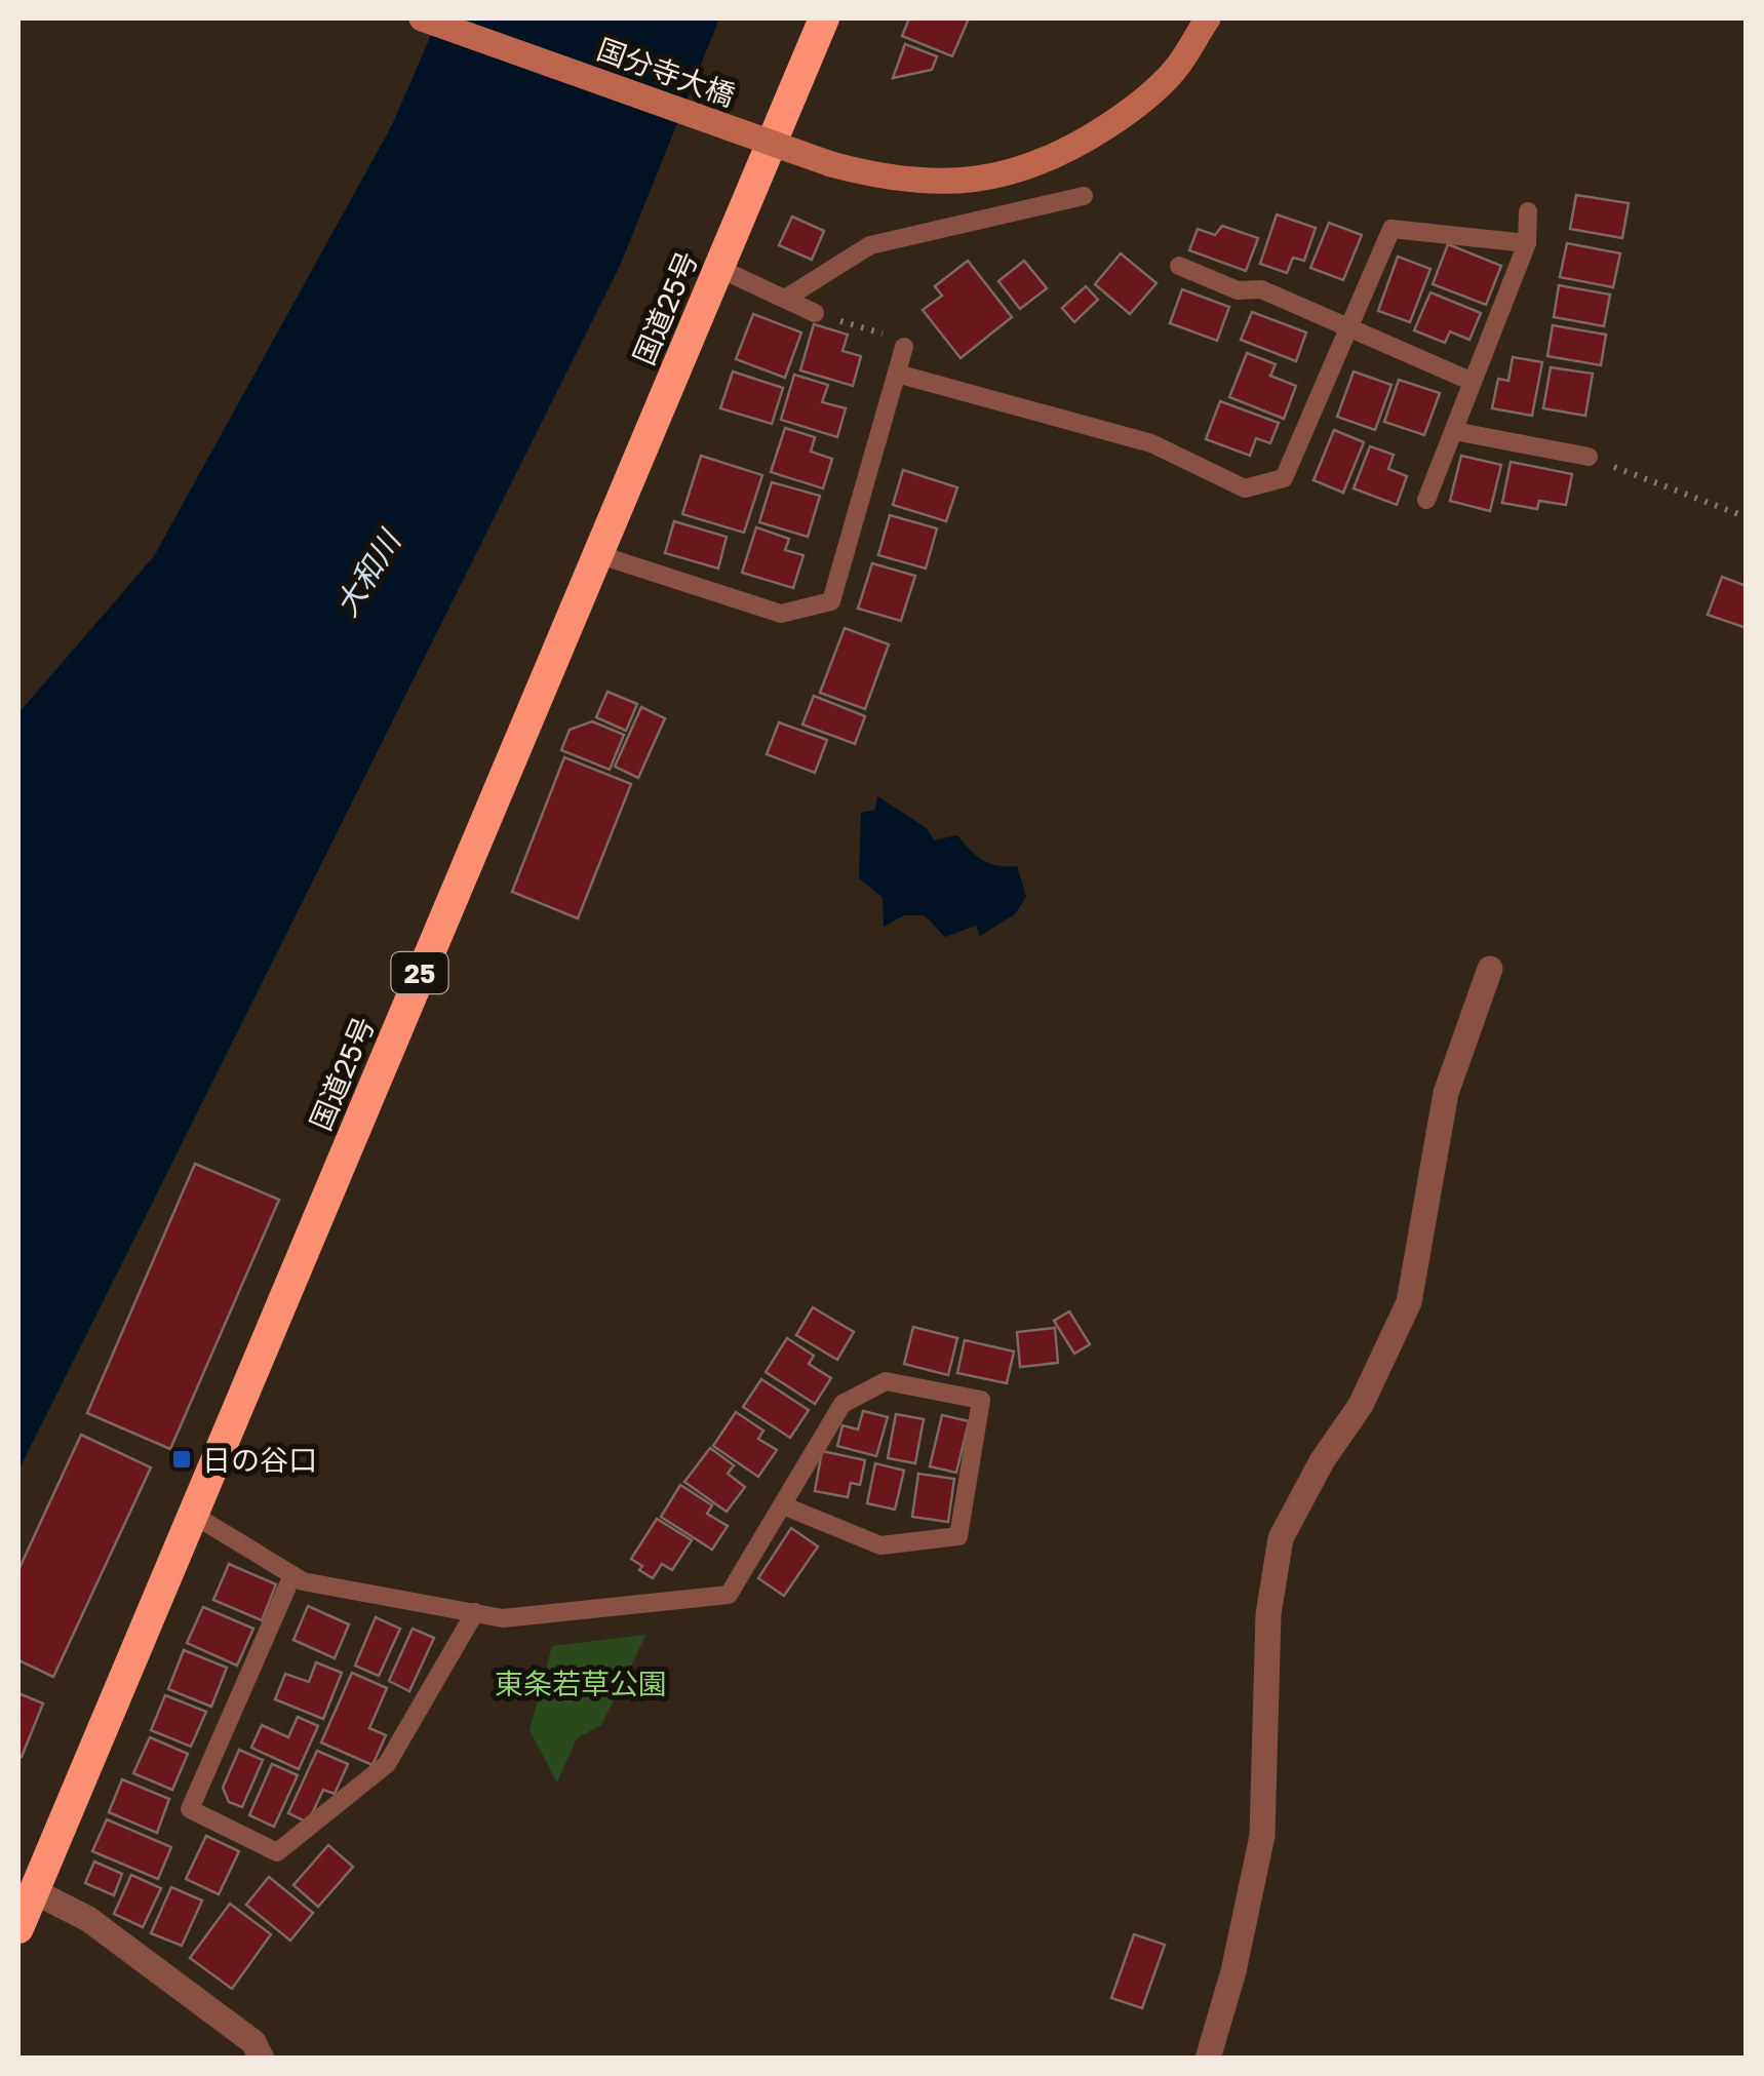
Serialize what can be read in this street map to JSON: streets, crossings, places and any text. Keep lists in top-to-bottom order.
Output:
{
  "streets": {
    "highway": ["国道25号", "25"],
    "street": ["国分寺大橋"]
  },
  "water": ["大和川"],
  "parks": ["東条若草公園"],
  "places": {
    "transit": ["日の谷口"]
  }
}
